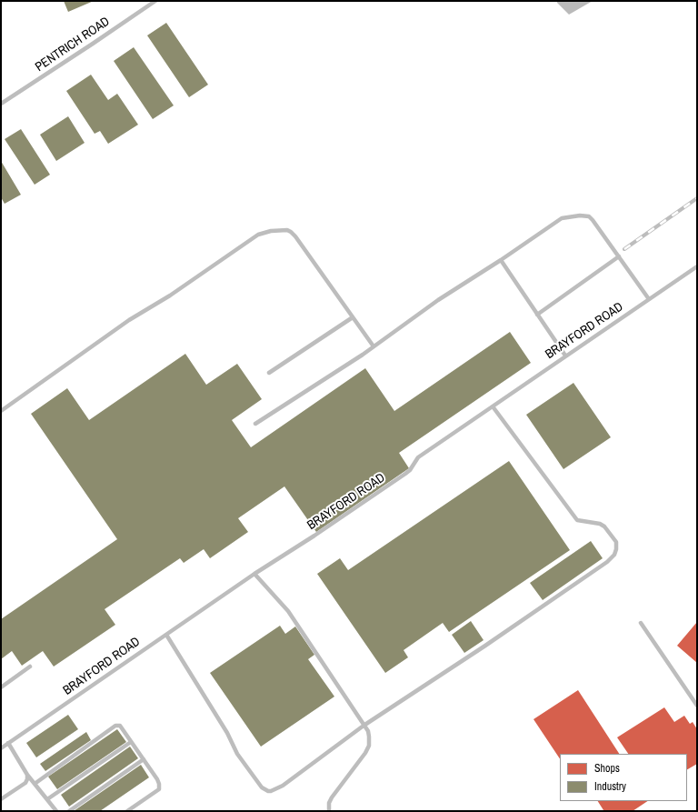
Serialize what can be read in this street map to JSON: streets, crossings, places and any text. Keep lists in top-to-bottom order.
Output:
{
  "streets": {
    "lane": ["PENTRICH ROAD", "BRAYFORD ROAD"]
  },
  "legend": ["Shops", "Industry"]
}
